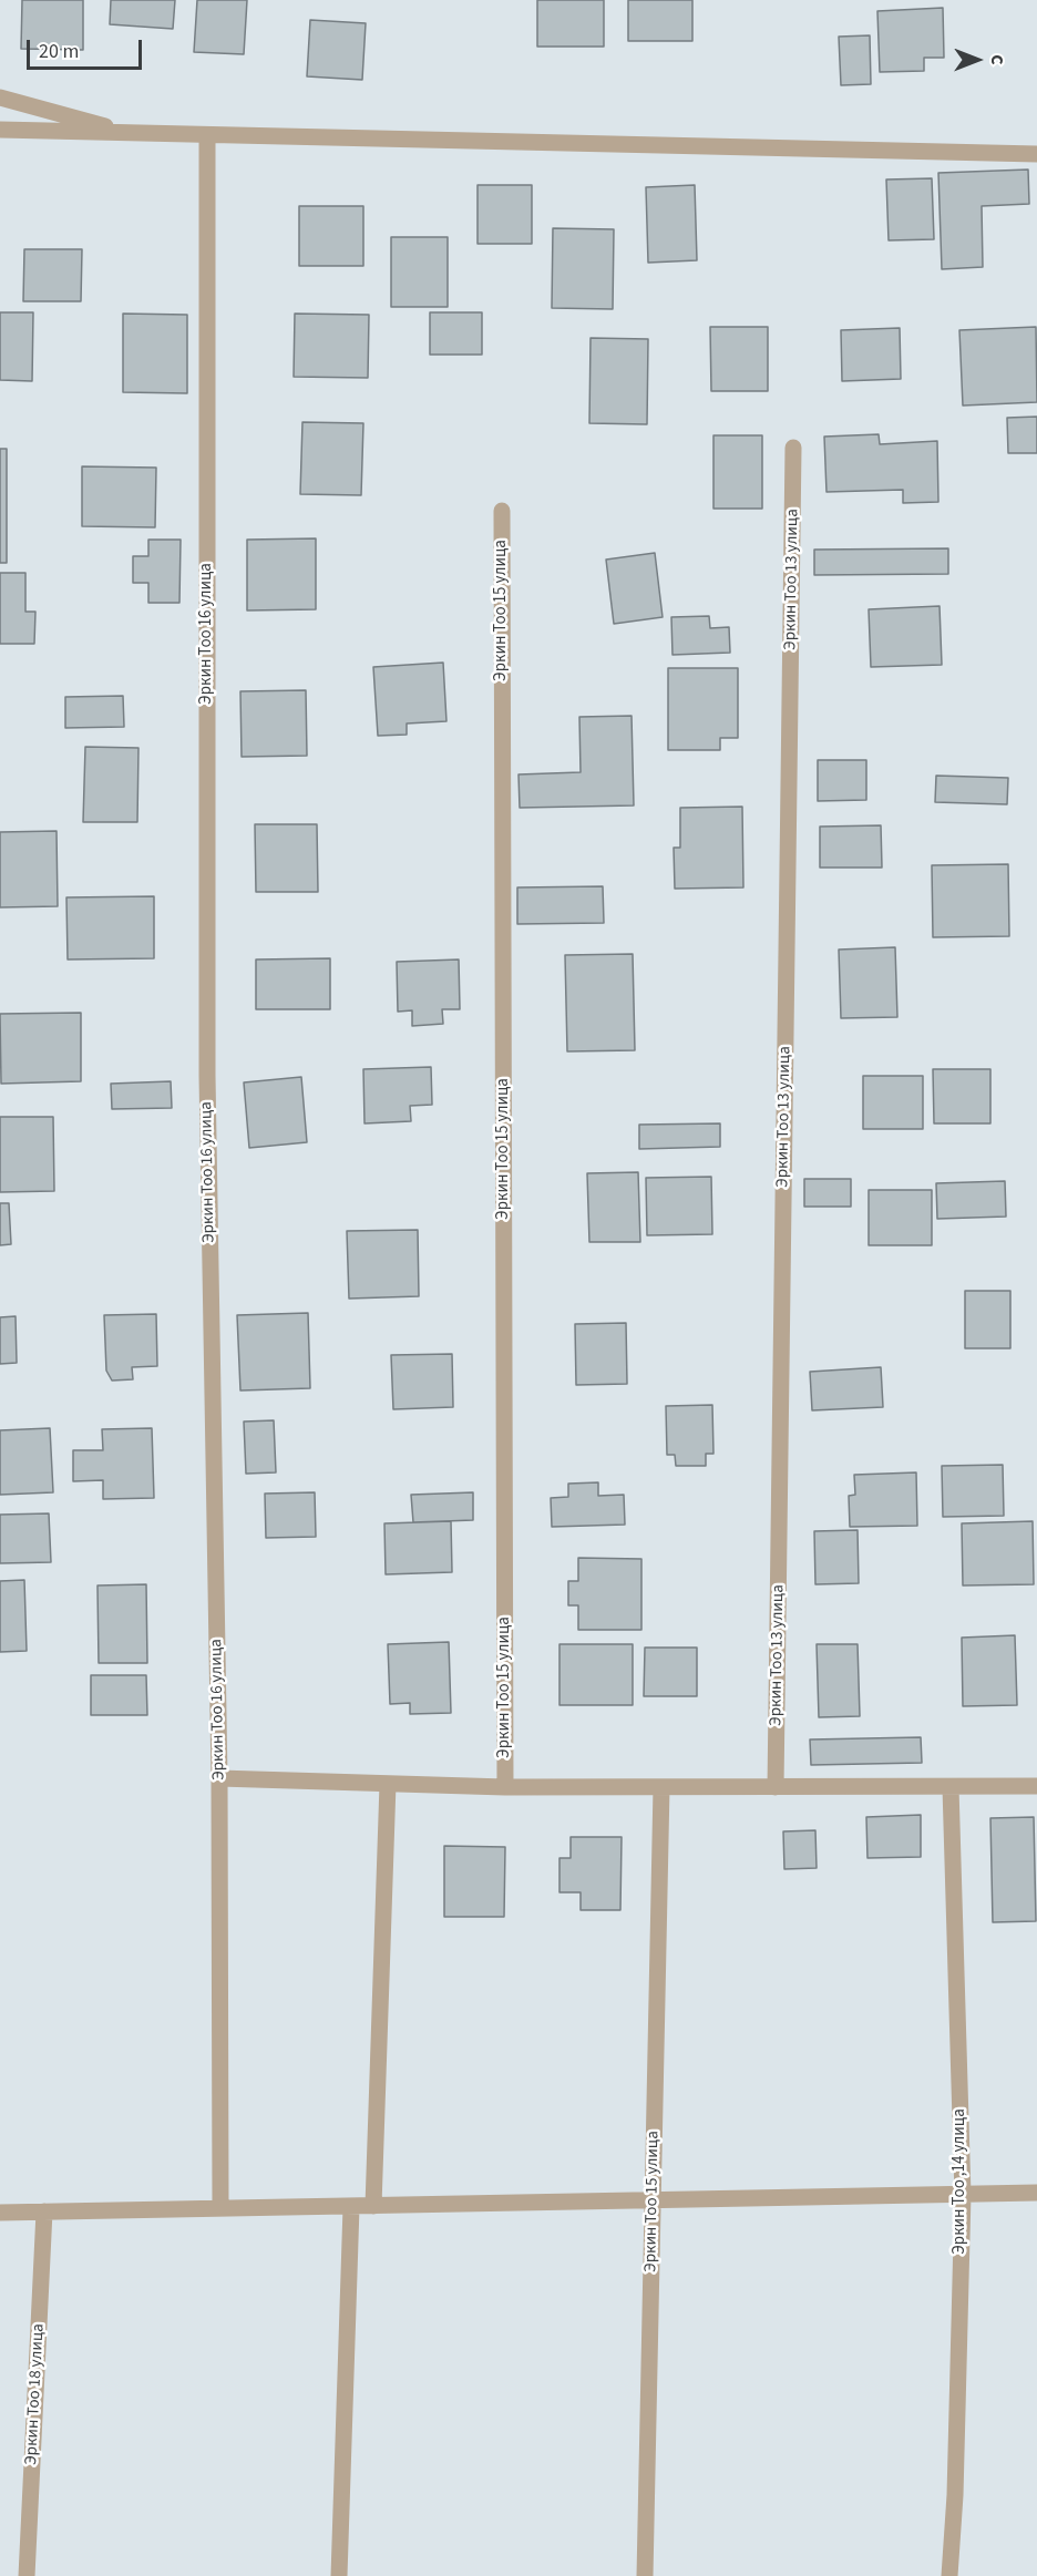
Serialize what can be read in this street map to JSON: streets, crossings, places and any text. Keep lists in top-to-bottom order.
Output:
{
  "streets": {
    "street": [
      "Эркин Тоо 13 улица",
      "Эркин Тоо 15 улица",
      "Эркин Тоо 16 улица",
      "Эркин Тоо ,14 улица",
      "Эркин Тоо 18 улица"
    ]
  },
  "scale_bar": "20 m",
  "north": "right"
}
